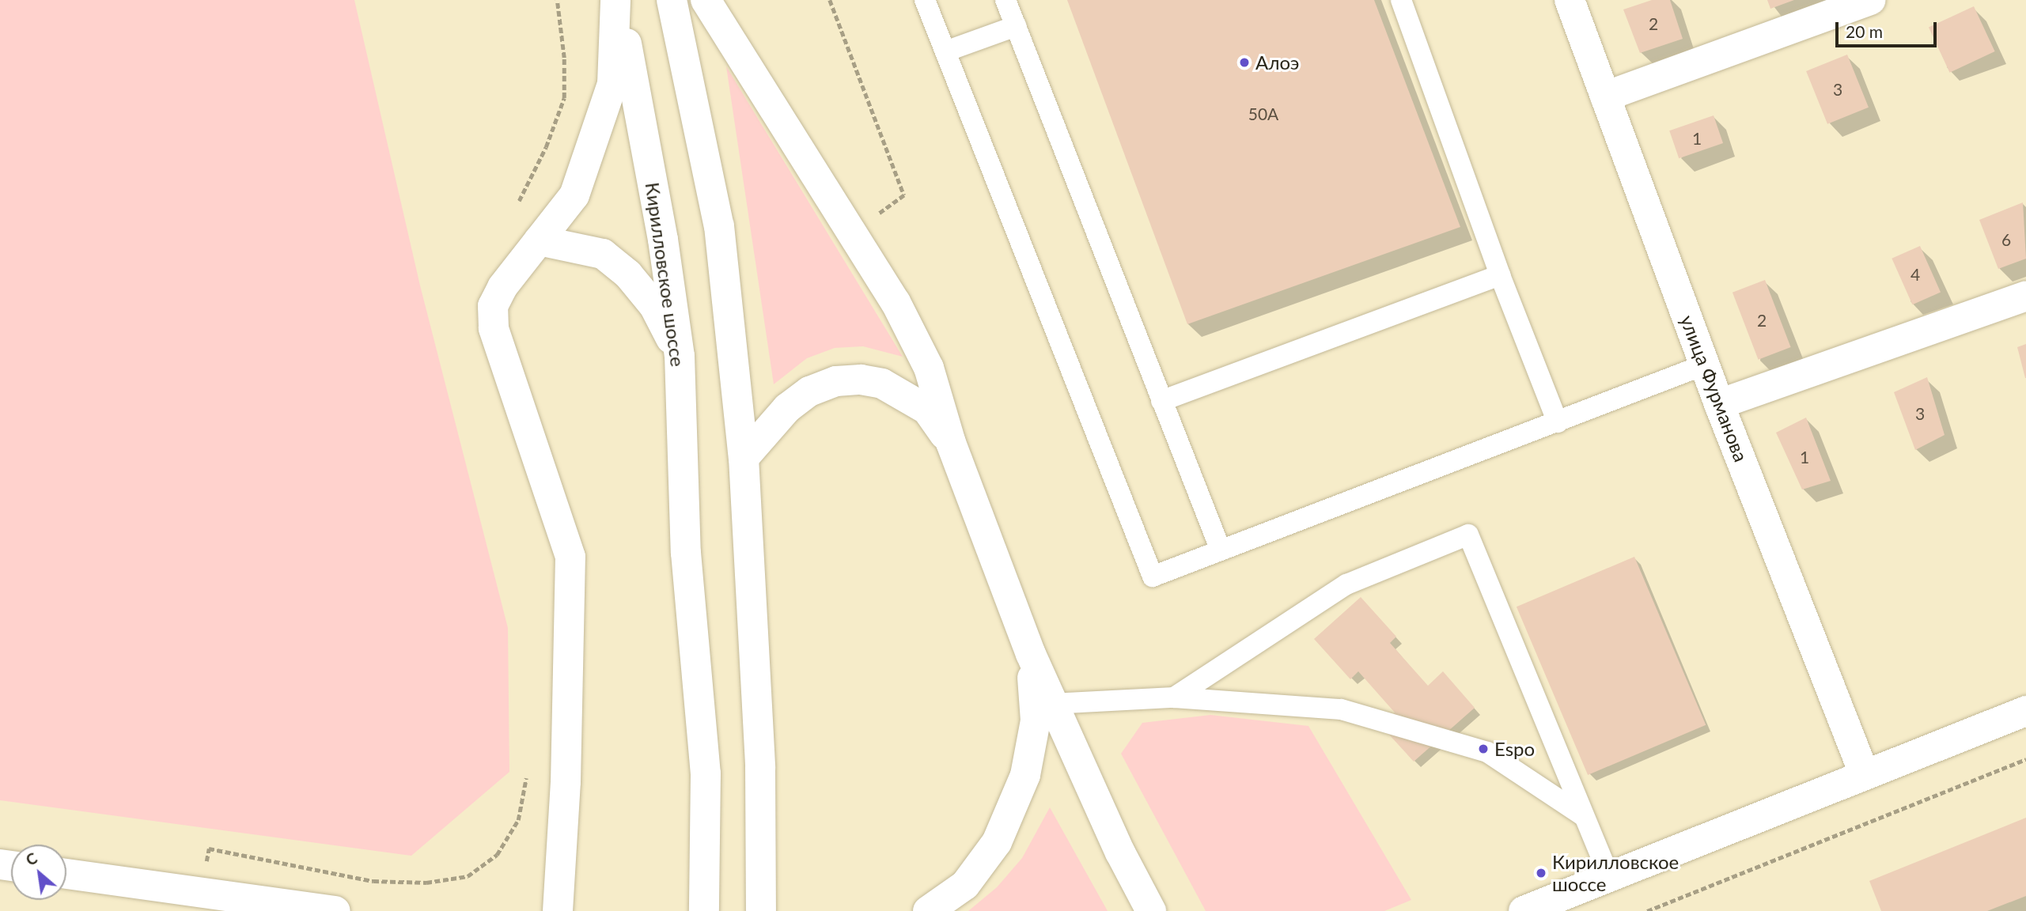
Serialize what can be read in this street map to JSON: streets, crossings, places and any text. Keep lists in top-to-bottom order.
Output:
{
  "streets": {
    "main road": ["Кирилловское шоссе", "улица Фурманова"]
  },
  "places": ["Алоэ", "Espo", "Кирилловское шоссе"],
  "house_numbers": [
    "2",
    "3",
    "50А",
    "1",
    "6",
    "4",
    "2",
    "3",
    "1"
  ],
  "scale_bar": "20 m",
  "north": "top left"
}
